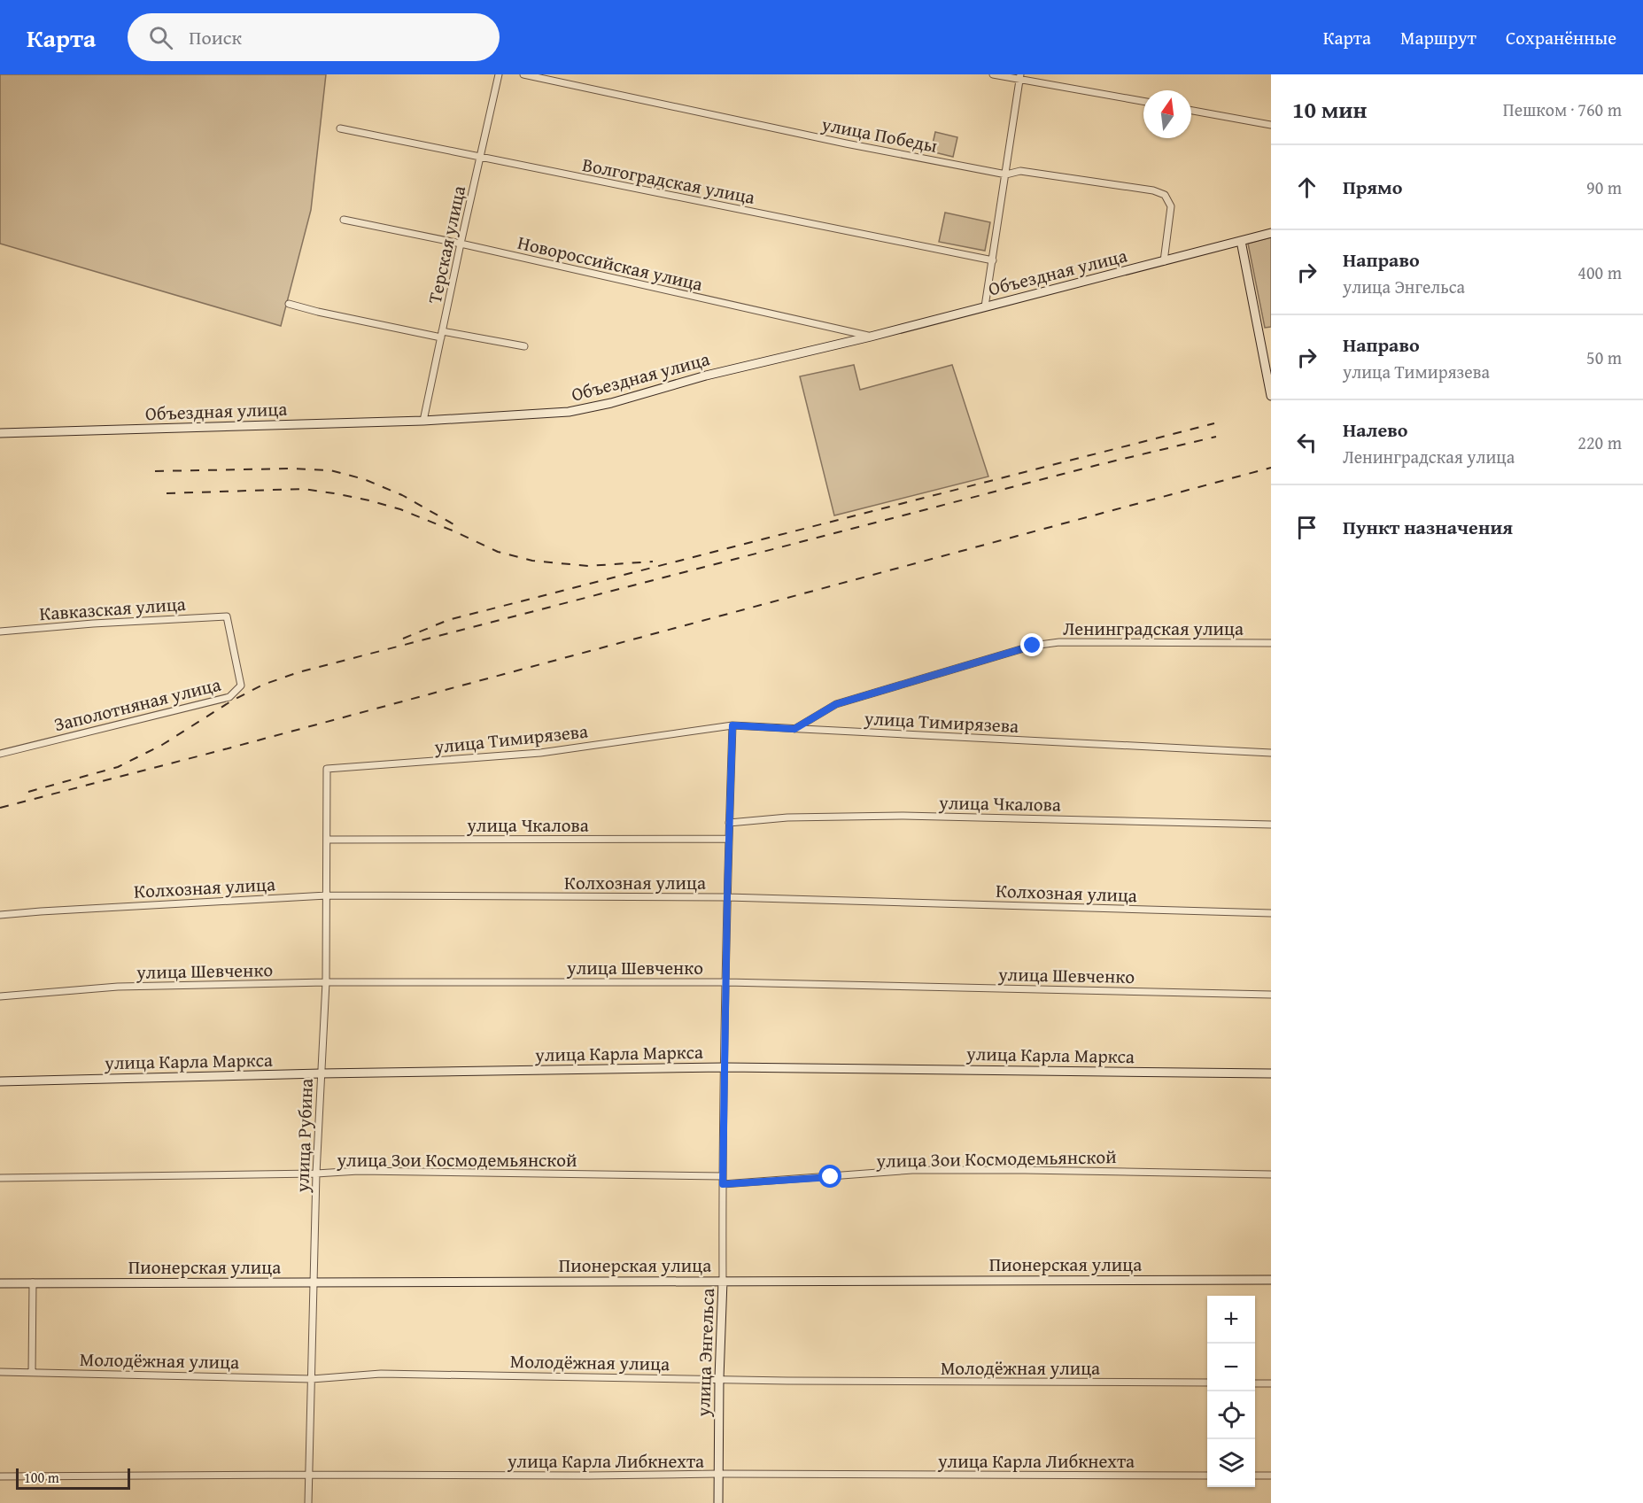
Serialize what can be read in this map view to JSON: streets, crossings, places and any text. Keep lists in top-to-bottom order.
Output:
{
  "streets": {
    "street": [
      "улица Победы",
      "Волгоградская улица",
      "Терская улица",
      "Новороссийская улица",
      "Объездная улица",
      "Кавказская улица",
      "Ленинградская улица",
      "Заполотняная улица",
      "улица Тимирязева",
      "улица Чкалова",
      "Колхозная улица",
      "улица Шевченко",
      "улица Карла Маркса",
      "улица Рубина",
      "улица Зои Космодемьянской",
      "Пионерская улица",
      "улица Энгельса",
      "Молодёжная улица",
      "улица Карла Либкнехта"
    ]
  },
  "crossings": [
    ["улица Победы", "Объездная улица"],
    ["Волгоградская улица", "Терская улица"],
    ["Терская улица", "Новороссийская улица"],
    ["Терская улица", "Объездная улица"],
    ["Новороссийская улица", "Объездная улица"],
    ["Кавказская улица", "Заполотняная улица"],
    ["Ленинградская улица", "улица Тимирязева"],
    ["улица Тимирязева", "улица Рубина"],
    ["улица Тимирязева", "улица Энгельса"],
    ["улица Чкалова", "улица Рубина"],
    ["улица Чкалова", "улица Энгельса"],
    ["Колхозная улица", "улица Рубина"],
    ["Колхозная улица", "улица Энгельса"],
    ["улица Шевченко", "улица Рубина"],
    ["улица Шевченко", "улица Энгельса"],
    ["улица Карла Маркса", "улица Рубина"],
    ["улица Карла Маркса", "улица Энгельса"],
    ["улица Рубина", "улица Зои Космодемьянской"],
    ["улица Рубина", "Пионерская улица"],
    ["улица Рубина", "Молодёжная улица"],
    ["улица Рубина", "улица Карла Либкнехта"],
    ["улица Зои Космодемьянской", "улица Энгельса"],
    ["Пионерская улица", "улица Энгельса"],
    ["улица Энгельса", "Молодёжная улица"],
    ["улица Энгельса", "улица Карла Либкнехта"]
  ],
  "scale_bar": "100 m",
  "north": "top",
  "page": {
    "header": "Карта",
    "search": "Поиск",
    "nav": ["Карта", "Маршрут", "Сохранённые"],
    "heading": ["10 мин", "Пешком · 760 m"],
    "list": [
      ["Прямо", "90 m"],
      ["Направо", "улица Энгельса", "400 m"],
      ["Направо", "улица Тимирязева", "50 m"],
      ["Налево", "Ленинградская улица", "220 m"],
      "Пункт назначения"
    ],
    "map_buttons": ["+", "−"],
    "scale": "100 m"
  }
}
